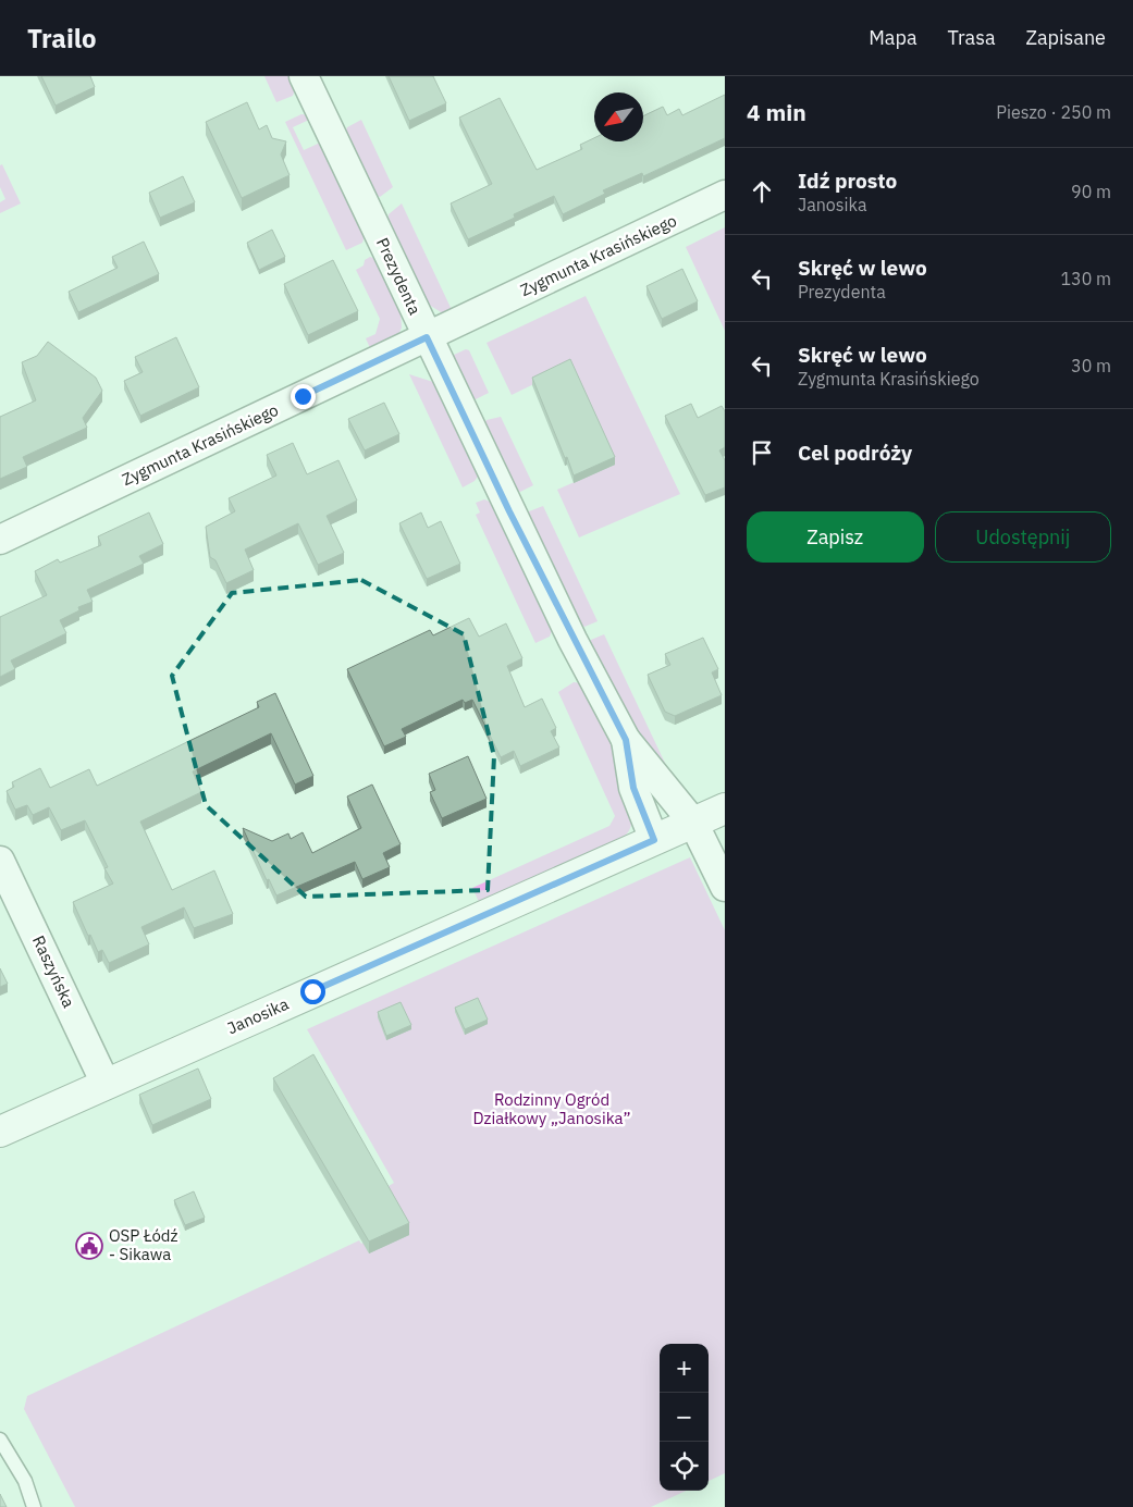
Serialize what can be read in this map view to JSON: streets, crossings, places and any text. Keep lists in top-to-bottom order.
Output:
{
  "streets": {
    "street": [
      "Zygmunta Krasińskiego",
      "Prezydenta",
      "Raszyńska",
      "Janosika"
    ]
  },
  "crossings": [
    ["Zygmunta Krasińskiego", "Prezydenta"],
    ["Prezydenta", "Janosika"],
    ["Raszyńska", "Janosika"]
  ],
  "parks": ["Rodzinny Ogród Działkowy „Janosika”"],
  "places": {
    "public building": ["OSP Łódź - Sikawa"]
  },
  "north": "bottom left",
  "page": {
    "header": "Trailo",
    "nav": ["Mapa", "Trasa", "Zapisane"],
    "heading": ["4 min", "Pieszo · 250 m"],
    "list": [
      ["Idź prosto", "Janosika", "90 m"],
      ["Skręć w lewo", "Prezydenta", "130 m"],
      ["Skręć w lewo", "Zygmunta Krasińskiego", "30 m"],
      "Cel podróży"
    ],
    "buttons": ["Zapisz", "Udostępnij"],
    "map_buttons": ["+", "−"]
  }
}
